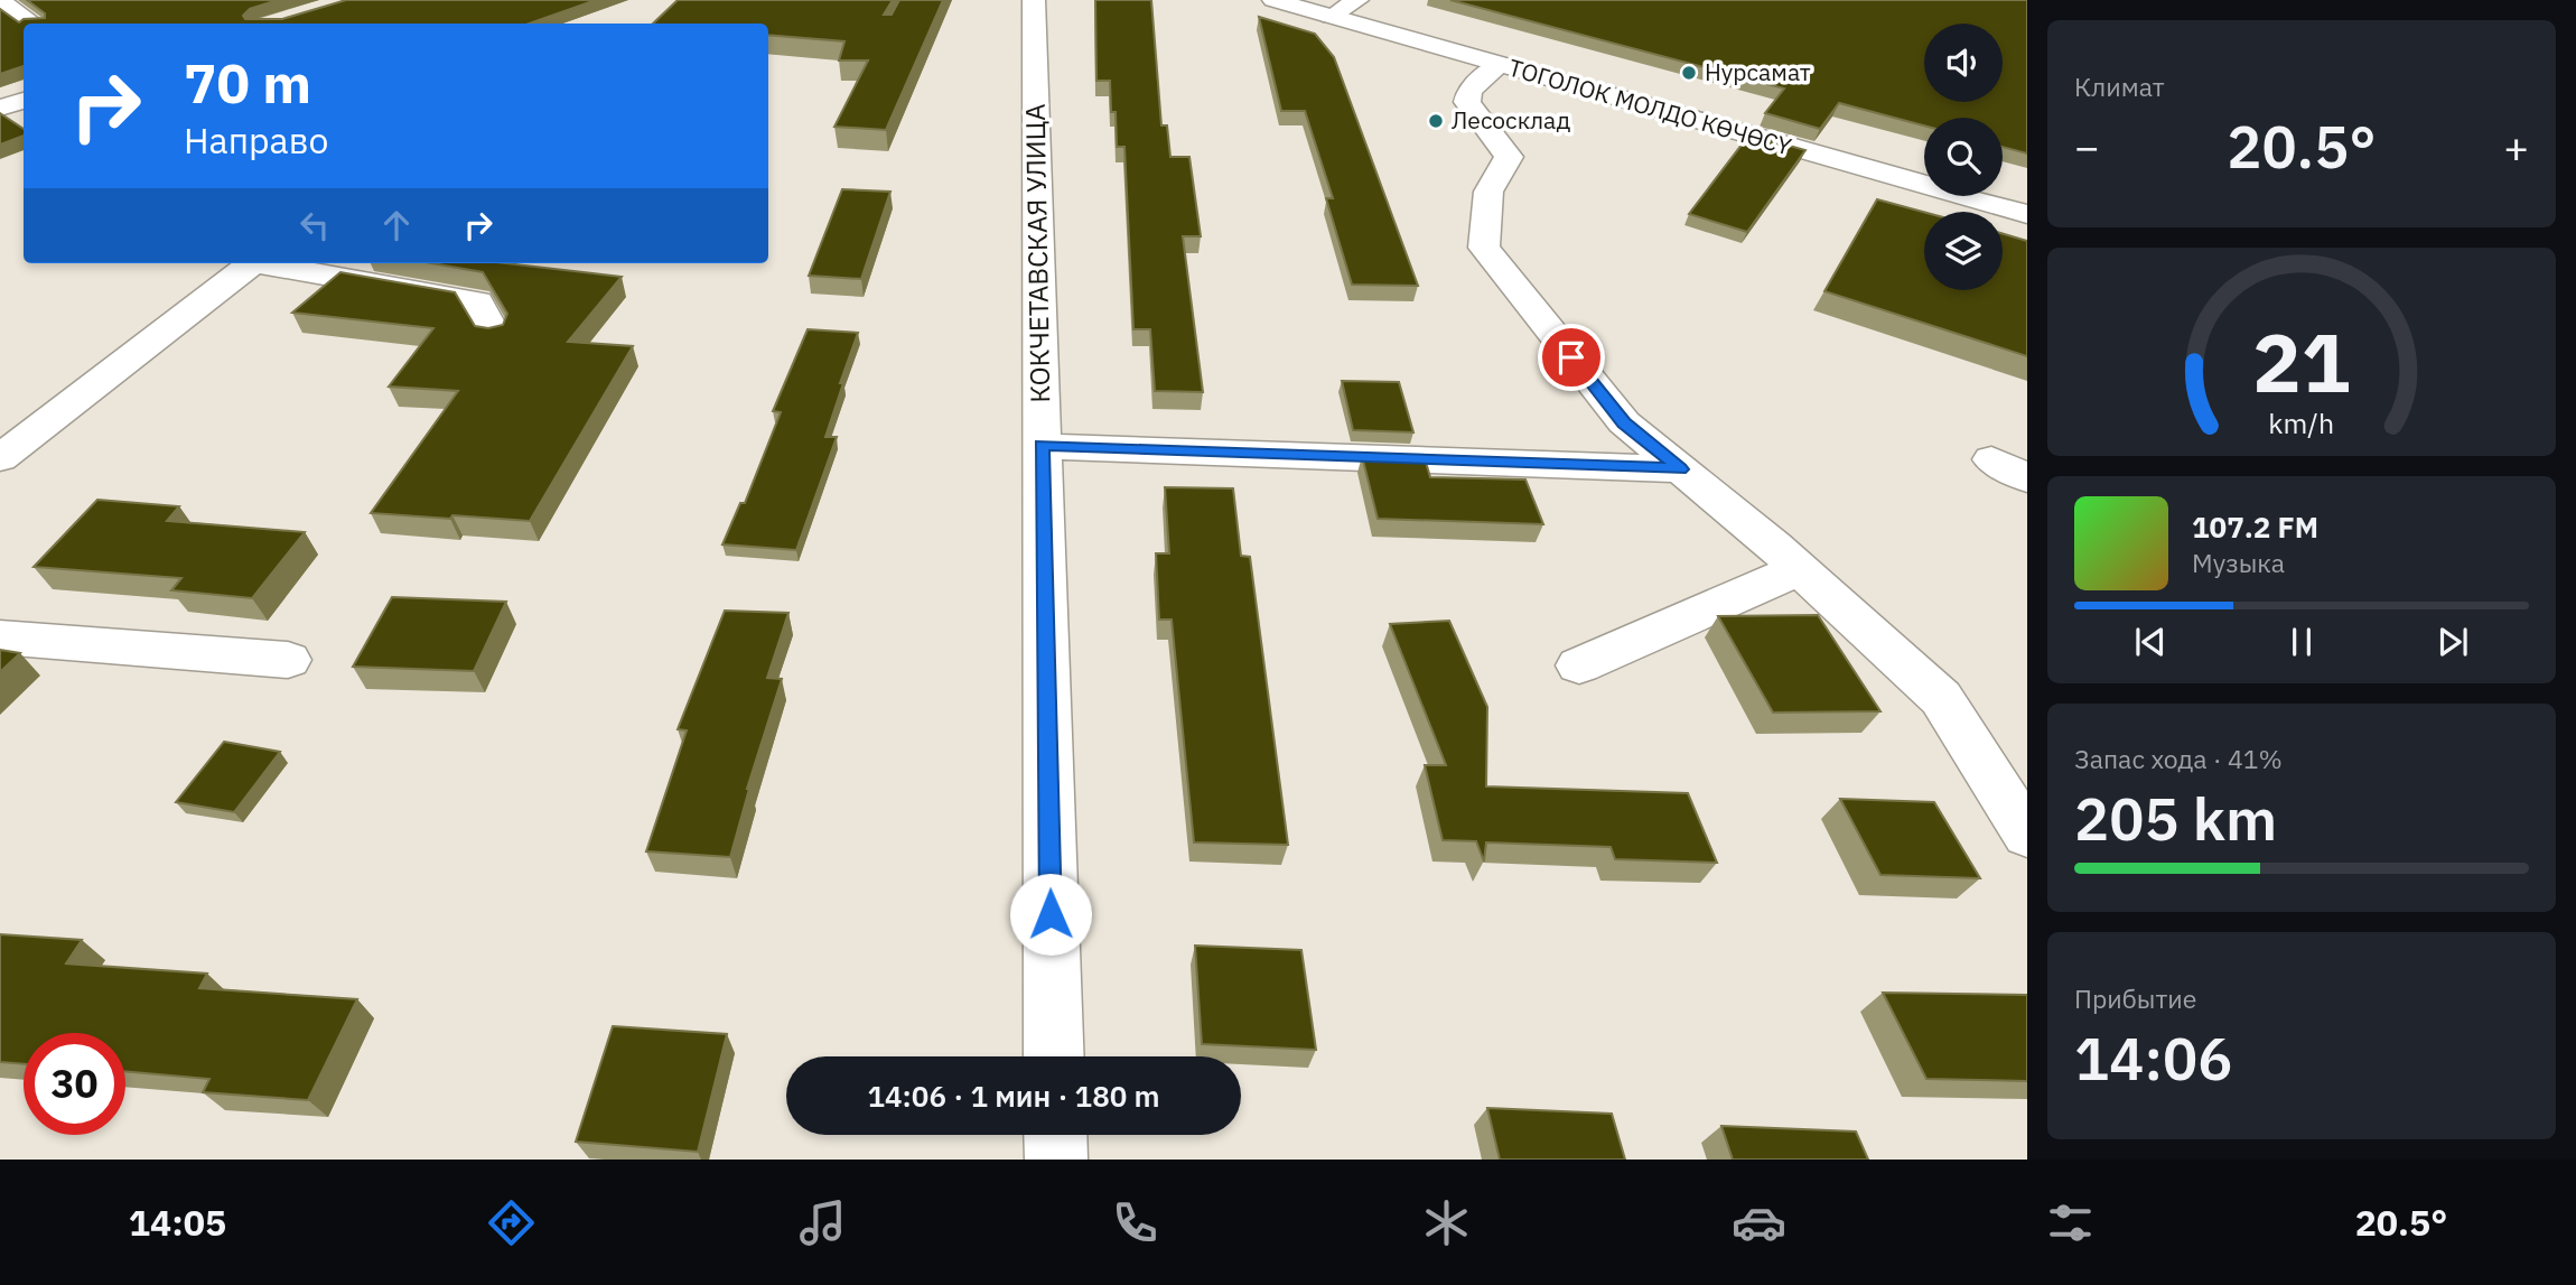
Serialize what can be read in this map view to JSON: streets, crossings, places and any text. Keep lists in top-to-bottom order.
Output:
{
  "streets": {
    "street": ["ТОГОЛОК МОЛДО КӨЧӨСҮ", "КОКЧЕТАВСКАЯ УЛИЦА"]
  },
  "places": ["Нурсамат", "Лесосклад"],
  "page": {
    "tile": [
      "Климат",
      ["Запас хода · 41%", "205 km"],
      ["Прибытие", "14:06"]
    ],
    "turn": ["70 m", "Направо"],
    "heat": ["−", "20.5°", "+"],
    "song": ["107.2 FM", "Музыка"],
    "limit": "30",
    "trip": "14:06 · 1 мин · 180 m",
    "tabs": ["14:05", "20.5°"],
    "gauge": ["21", "km/h"]
  }
}
